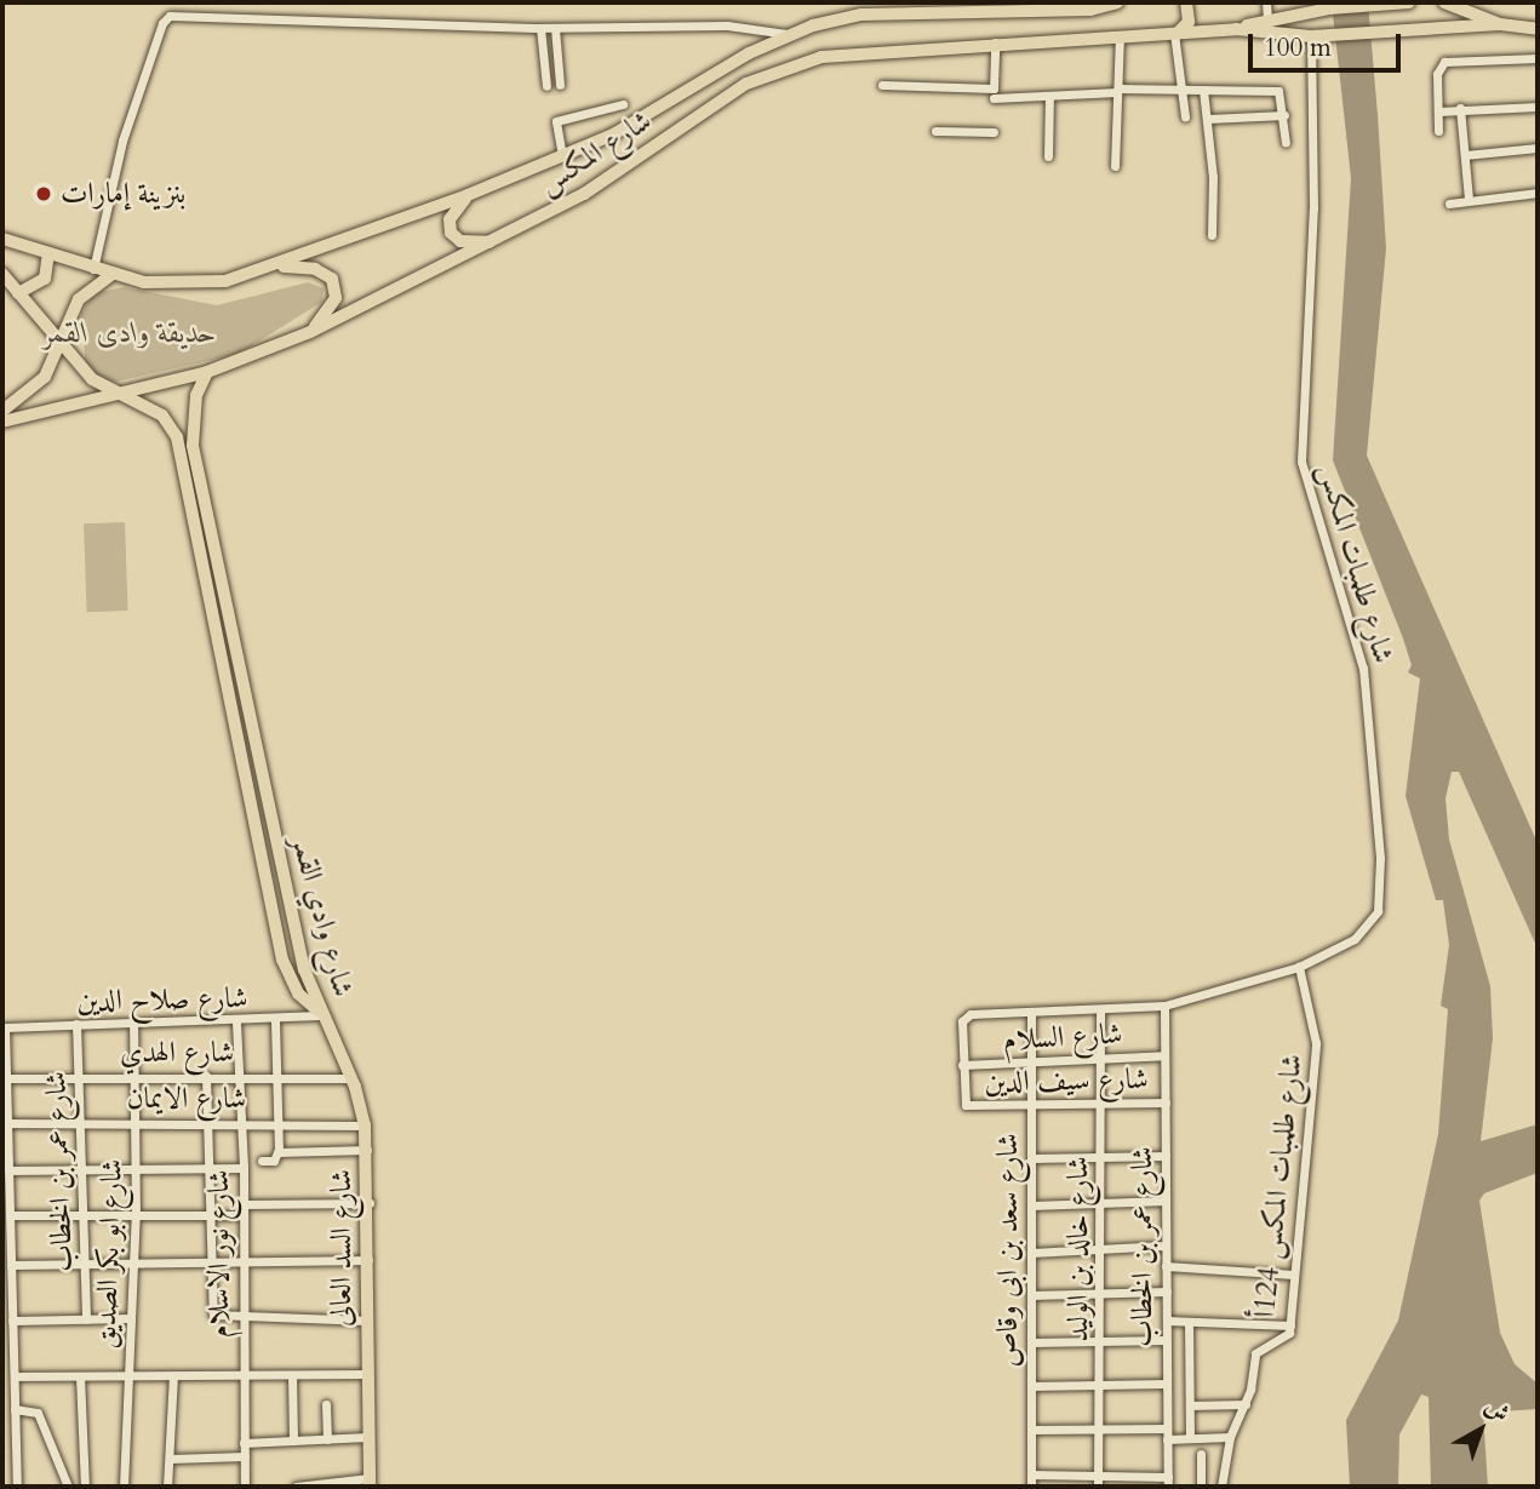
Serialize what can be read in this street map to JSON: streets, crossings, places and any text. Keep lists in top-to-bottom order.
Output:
{
  "streets": {
    "main road": ["شارع المكس", "شارع وادي القمر", "شارع السد العالى"],
    "street": [
      "شارع طلمبات المكس",
      "شارع صلاح الدين",
      "شارع السلام",
      "شارع الهدي",
      "شارع سيف الدين",
      "شارع الايمان",
      "شارع عمر بن الخطاب",
      "شارع طلمبات المكس 124أ",
      "شارع خالد بن الوليد",
      "شارع سعد بن ابى وقاص",
      "شارع ابو بكر الصديق",
      "شارع نور الاسلام"
    ]
  },
  "crossings": [
    ["شارع المكس", "شارع طلمبات المكس"],
    ["شارع المكس", "شارع وادي القمر"],
    ["شارع طلمبات المكس", "شارع طلمبات المكس 124أ"],
    ["شارع وادي القمر", "شارع صلاح الدين"],
    ["شارع وادي القمر", "شارع السد العالى"],
    ["شارع صلاح الدين", "شارع عمر بن الخطاب"],
    ["شارع صلاح الدين", "شارع السد العالى"],
    ["شارع صلاح الدين", "شارع ابو بكر الصديق"],
    ["شارع صلاح الدين", "شارع نور الاسلام"],
    ["شارع السلام", "شارع سيف الدين"],
    ["شارع السلام", "شارع عمر بن الخطاب"],
    ["شارع السلام", "شارع خالد بن الوليد"],
    ["شارع السلام", "شارع سعد بن ابى وقاص"],
    ["شارع الهدي", "شارع عمر بن الخطاب"],
    ["شارع الهدي", "شارع السد العالى"],
    ["شارع الهدي", "شارع ابو بكر الصديق"],
    ["شارع الهدي", "شارع نور الاسلام"],
    ["شارع سيف الدين", "شارع عمر بن الخطاب"],
    ["شارع سيف الدين", "شارع خالد بن الوليد"],
    ["شارع سيف الدين", "شارع سعد بن ابى وقاص"],
    ["شارع الايمان", "شارع عمر بن الخطاب"],
    ["شارع الايمان", "شارع السد العالى"],
    ["شارع الايمان", "شارع ابو بكر الصديق"],
    ["شارع الايمان", "شارع نور الاسلام"]
  ],
  "parks": ["حديقة وادى القمر"],
  "places": ["بنزينة إمارات"],
  "scale_bar": "100 m",
  "north": "top right"
}
